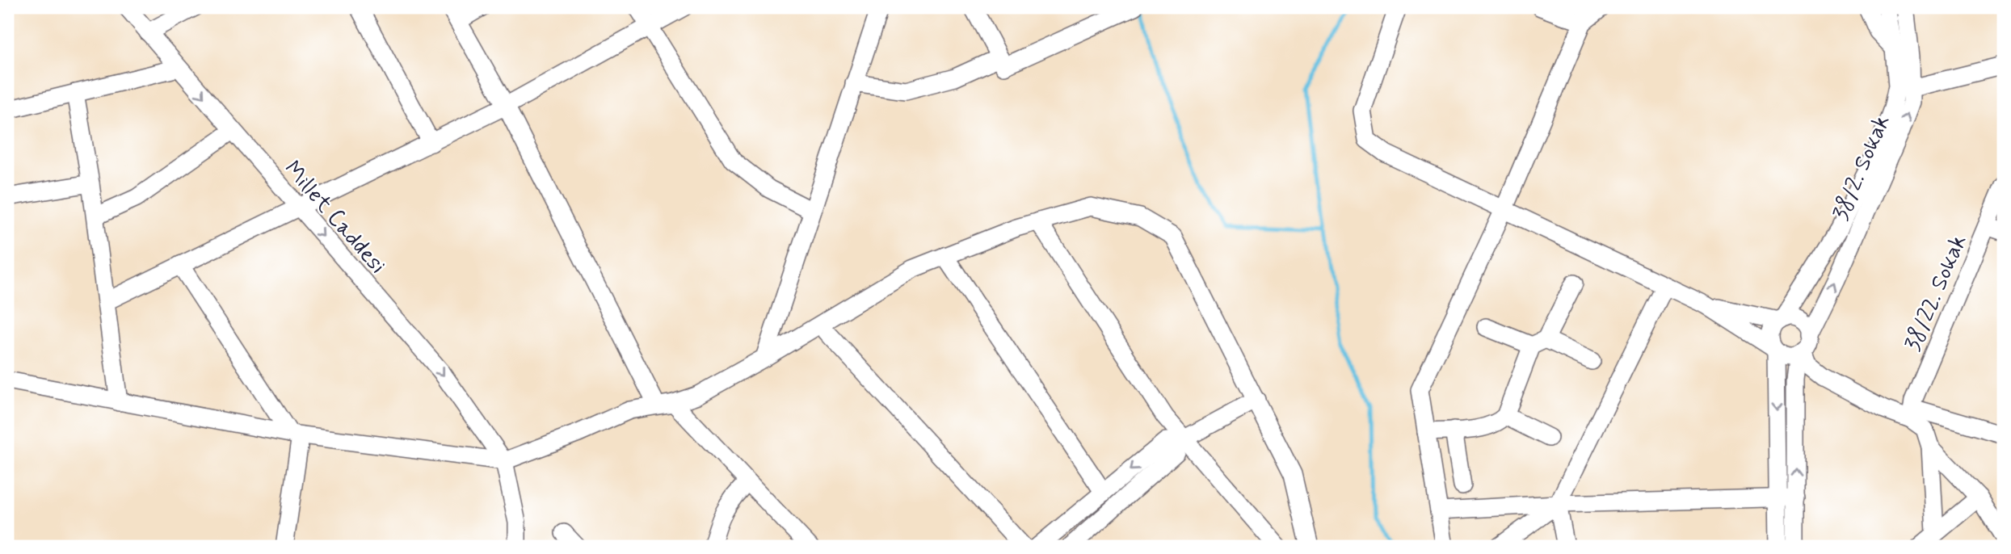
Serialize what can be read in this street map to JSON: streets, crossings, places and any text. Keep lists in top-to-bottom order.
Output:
{
  "streets": {
    "street": ["38/2. Sokak", "Millet Caddesi", "38/22. Sokak"]
  }
}
